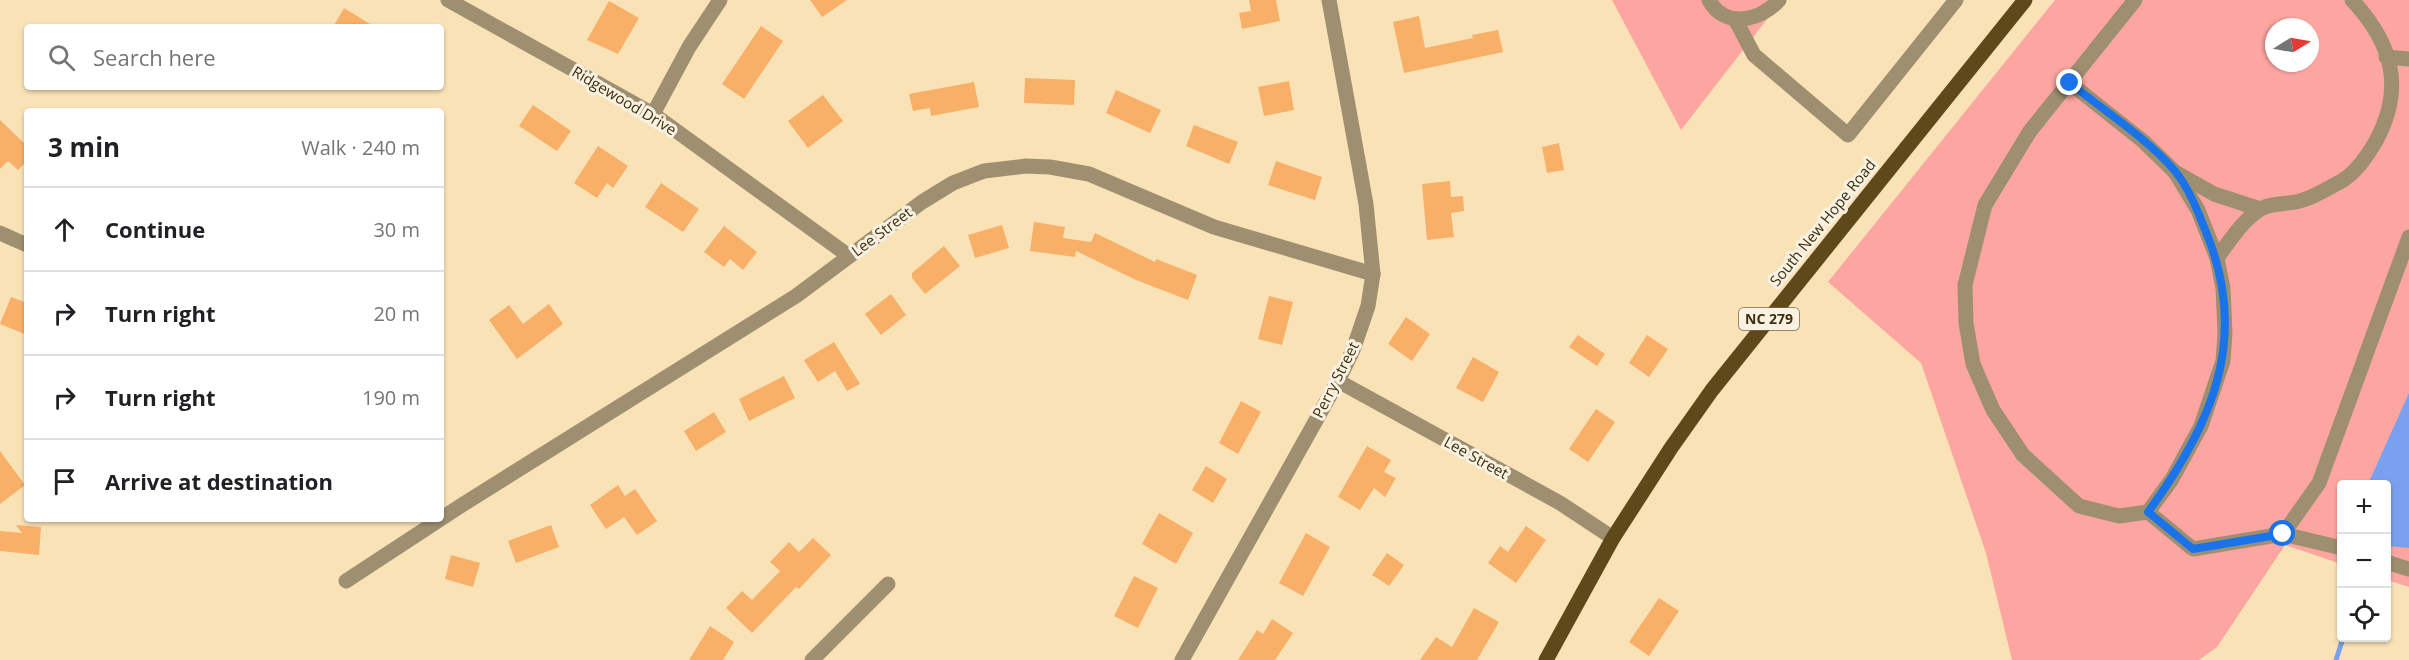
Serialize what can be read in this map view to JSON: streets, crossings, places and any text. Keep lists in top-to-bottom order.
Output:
{
  "streets": {
    "main road": ["South New Hope Road", "NC 279"],
    "street": ["Ridgewood Drive", "Lee Street", "Perry Street"]
  },
  "crossings": [
    ["Ridgewood Drive", "Lee Street"],
    ["South New Hope Road", "Lee Street"],
    ["Lee Street", "Perry Street"]
  ],
  "north": "right",
  "page": {
    "search": "Search here",
    "heading": ["3 min", "Walk · 240 m"],
    "list": [
      ["Continue", "30 m"],
      ["Turn right", "20 m"],
      ["Turn right", "190 m"],
      "Arrive at destination"
    ],
    "map_buttons": ["+", "−"]
  }
}
